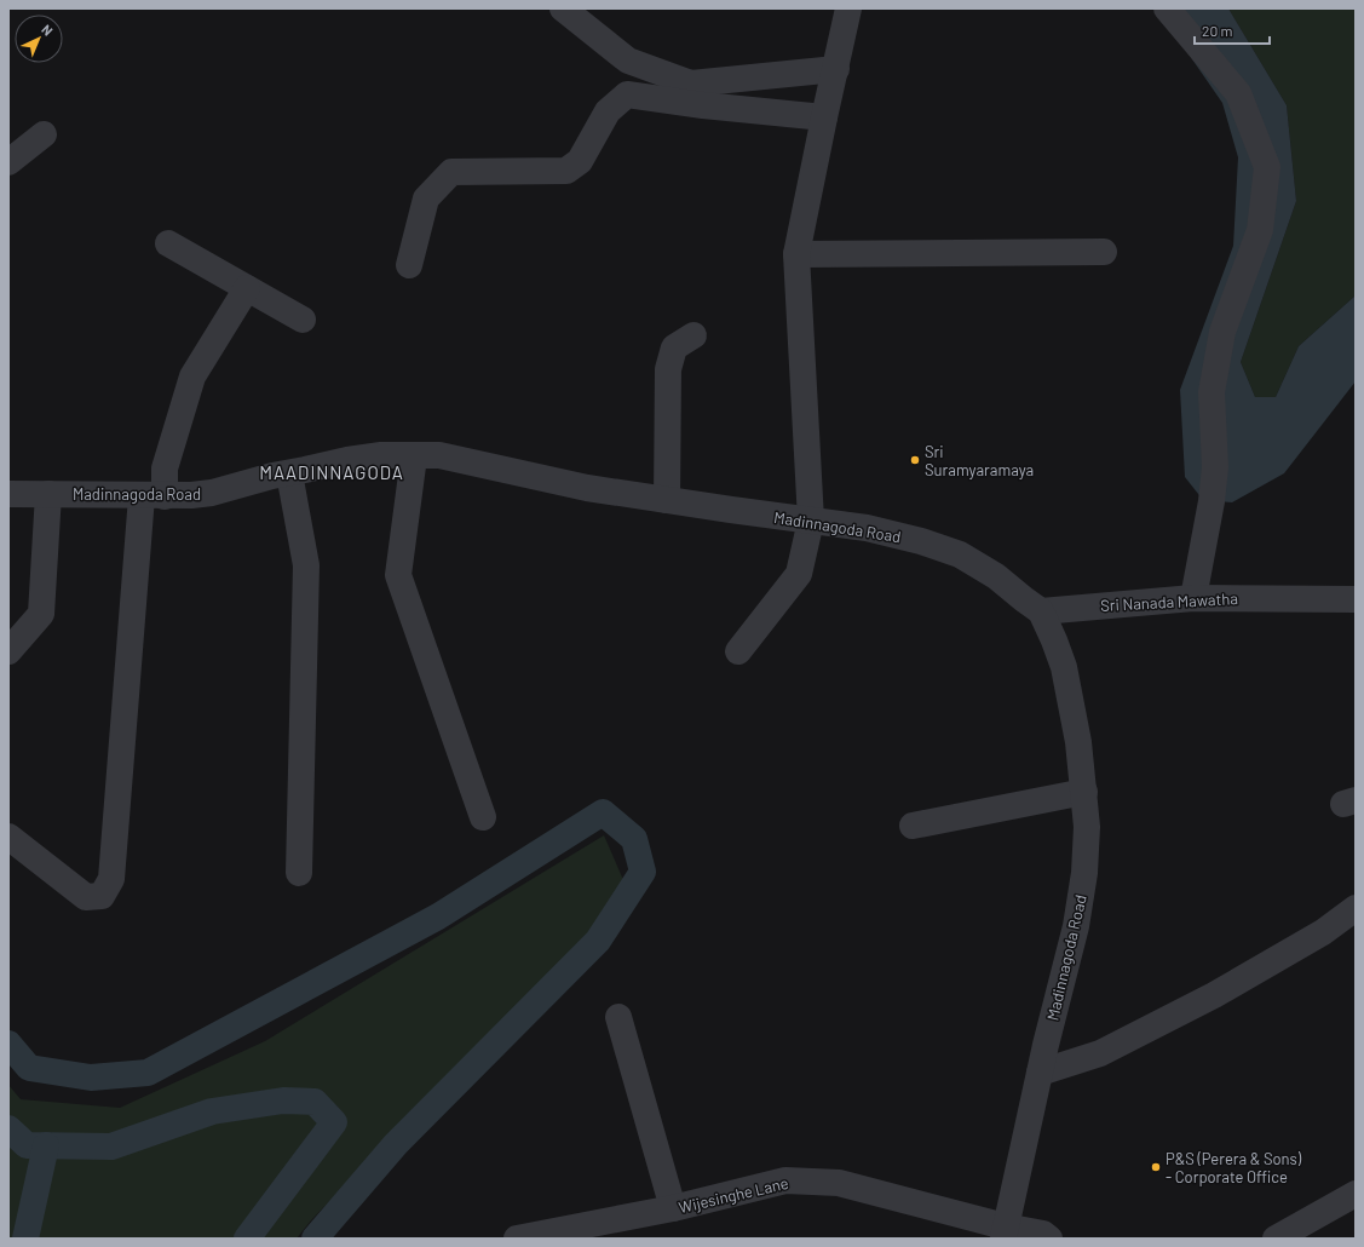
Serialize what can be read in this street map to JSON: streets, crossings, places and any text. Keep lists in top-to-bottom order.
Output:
{
  "streets": {
    "street": ["Madinnagoda Road", "Sri Nanada Mawatha", "Wijesinghe Lane"]
  },
  "crossings": [
    ["Madinnagoda Road", "Sri Nanada Mawatha"],
    ["Madinnagoda Road", "Wijesinghe Lane"]
  ],
  "districts": ["MAADINNAGODA"],
  "places": ["Sri Suramyaramaya", "P&S (Perera & Sons) - Corporate Office"],
  "scale_bar": "20 m",
  "north": "top right"
}
